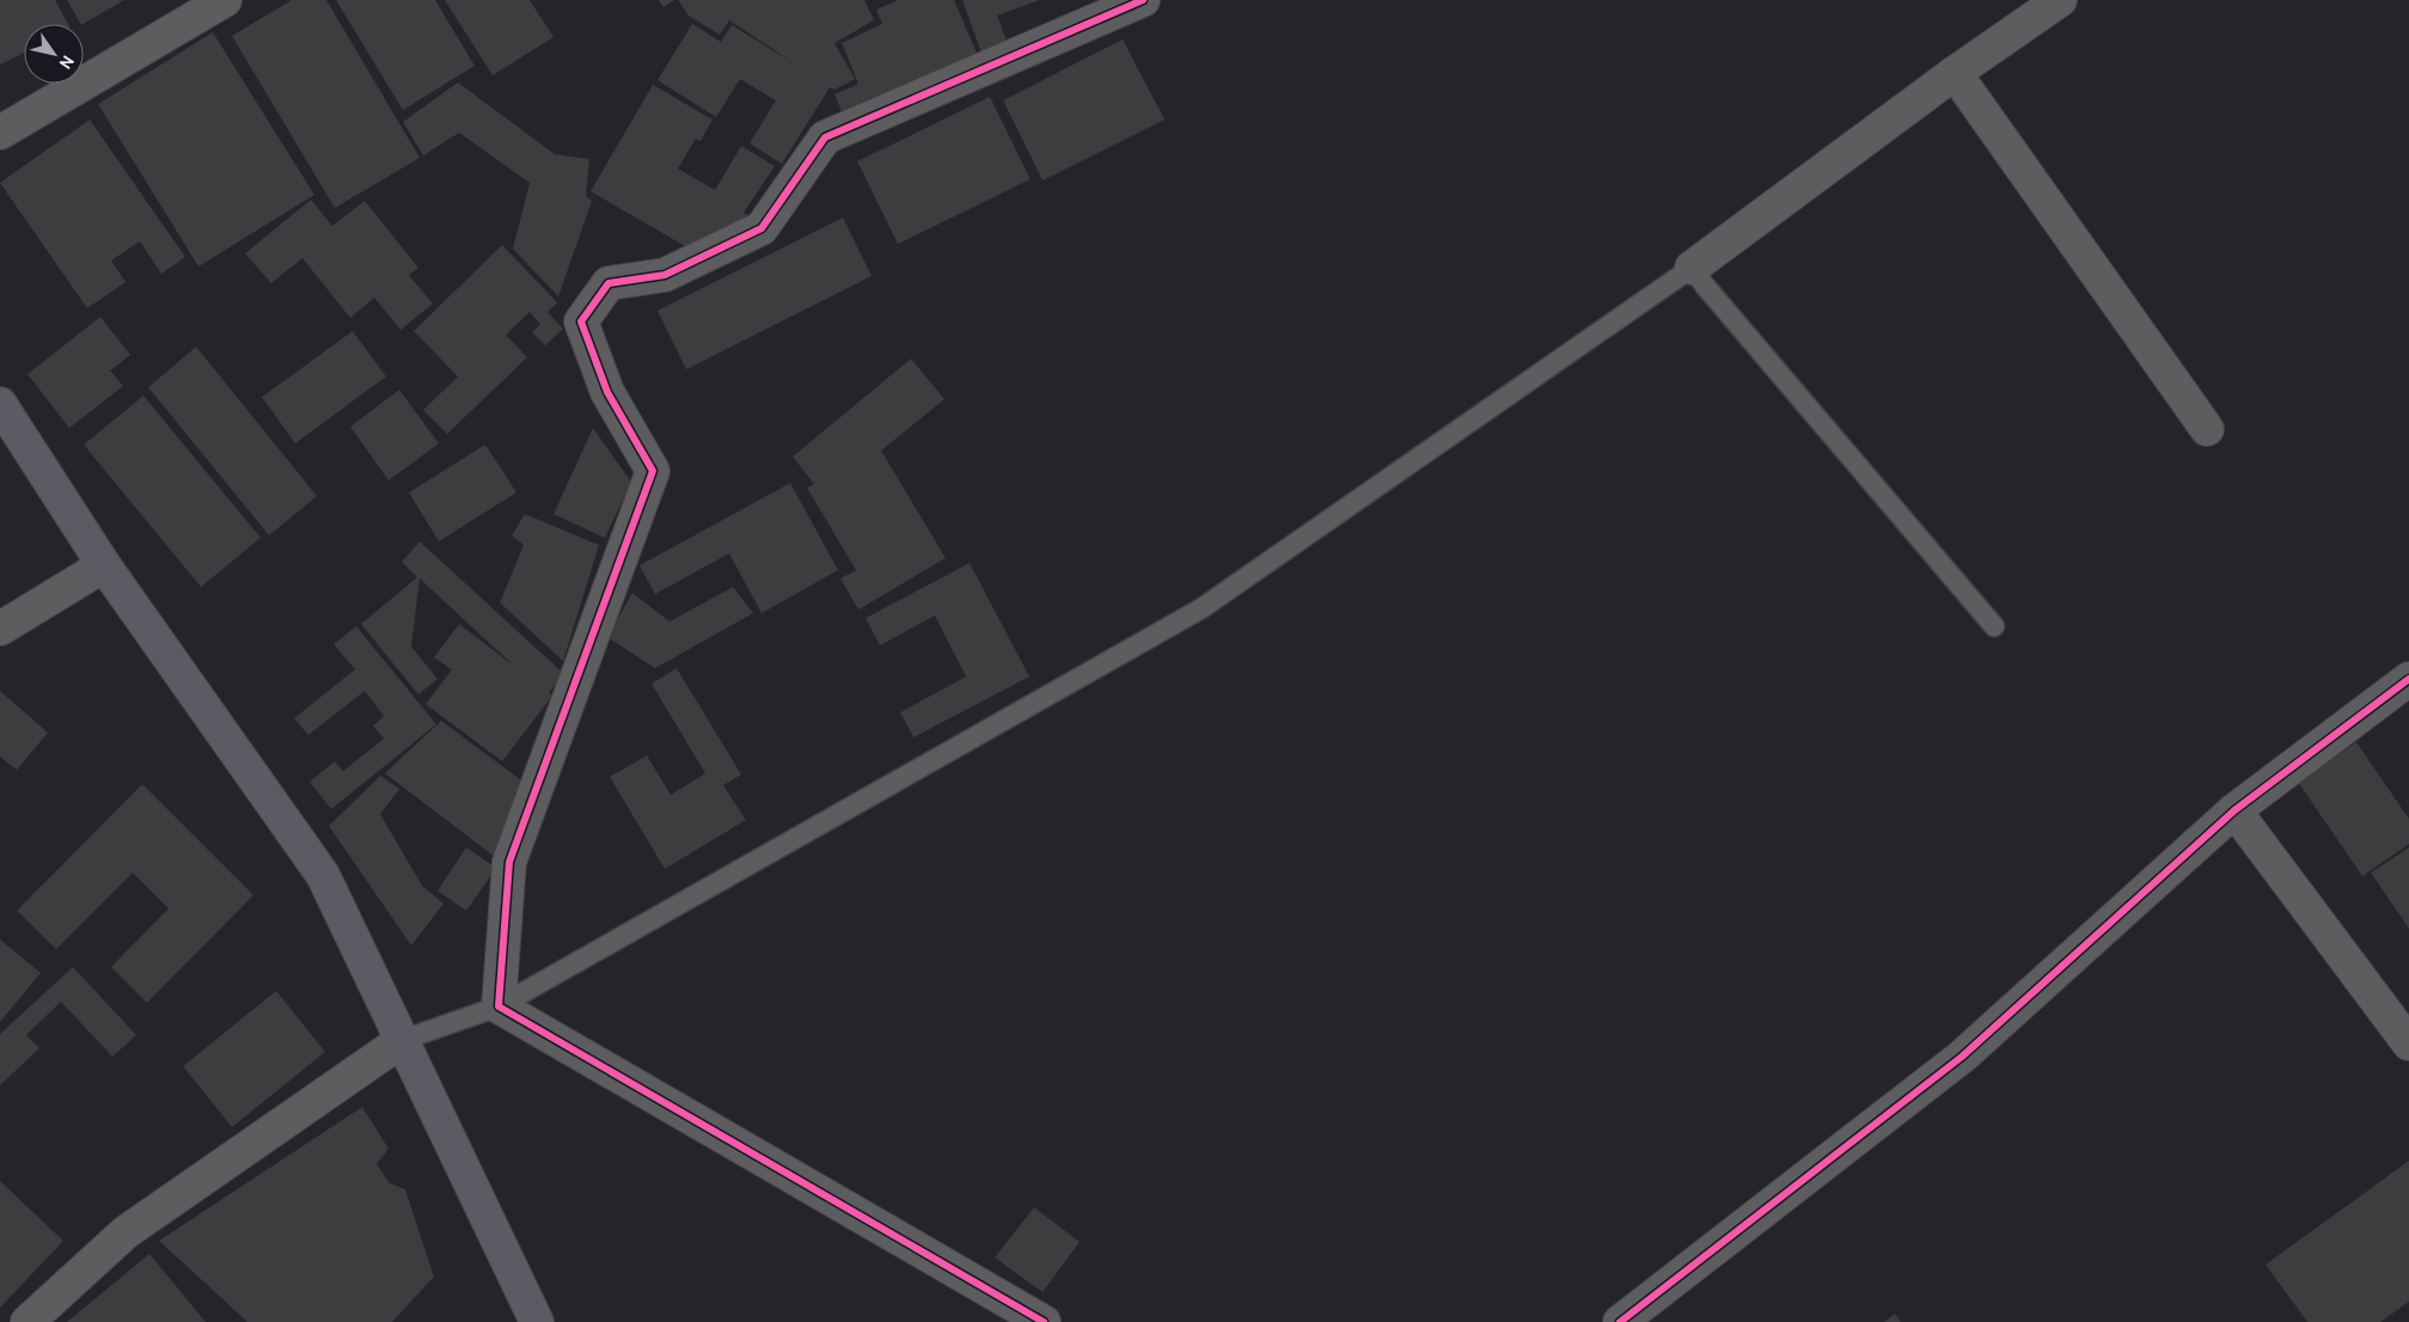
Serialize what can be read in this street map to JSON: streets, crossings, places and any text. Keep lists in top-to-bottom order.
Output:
{
  "north": "bottom right"
}
